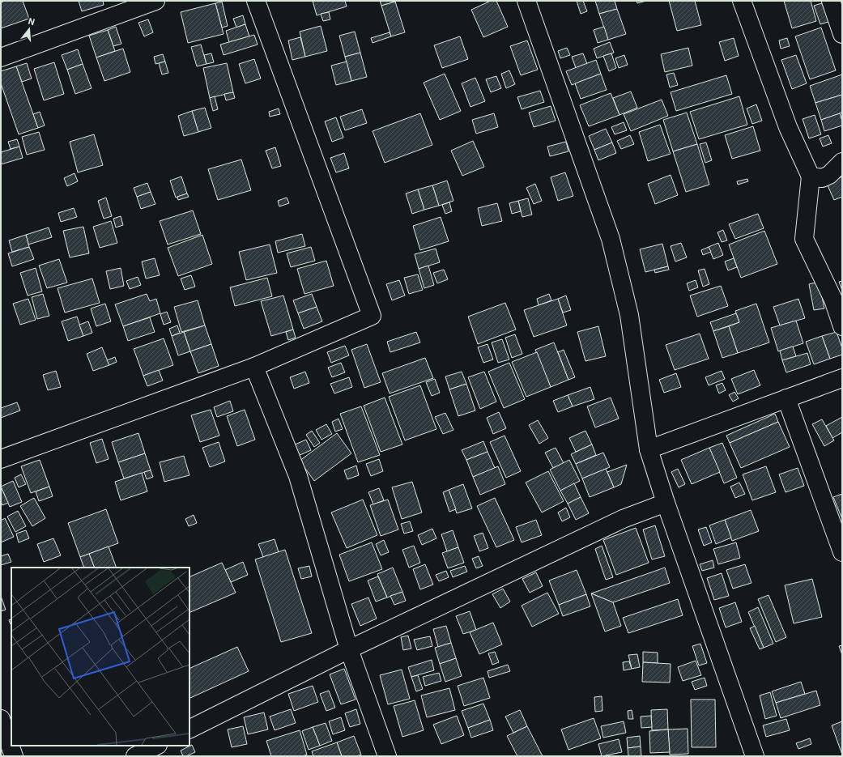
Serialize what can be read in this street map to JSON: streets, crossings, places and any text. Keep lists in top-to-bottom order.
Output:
{
  "north": "top"
}
